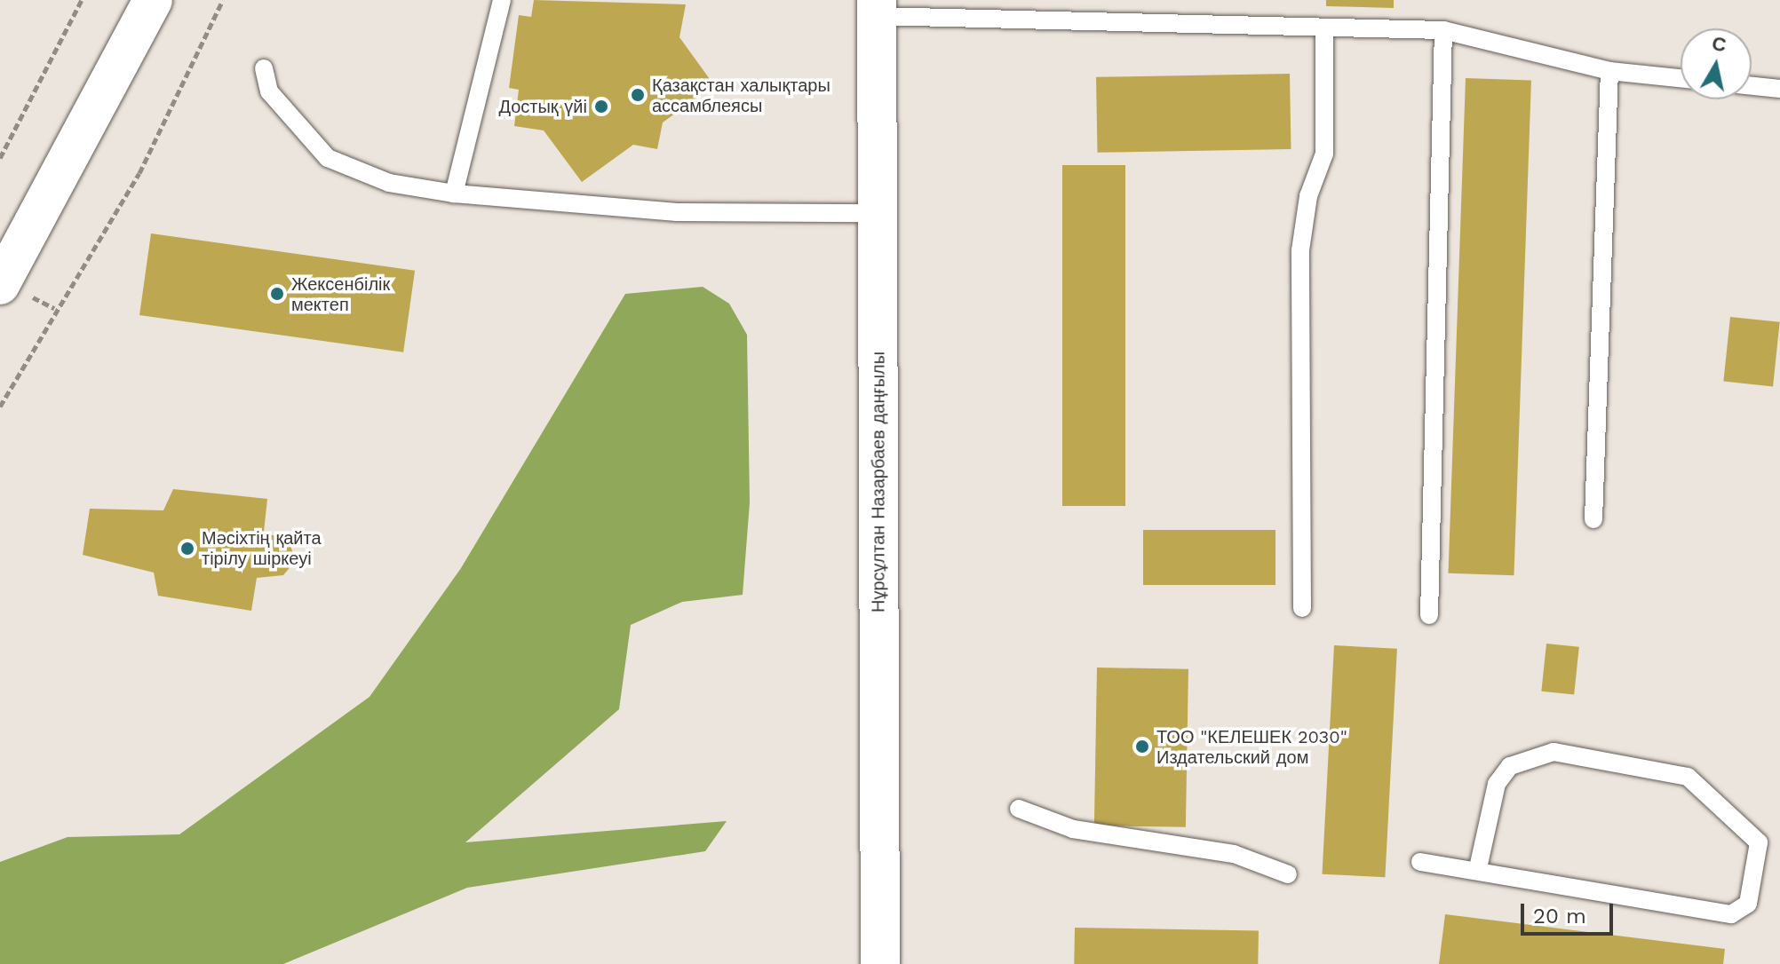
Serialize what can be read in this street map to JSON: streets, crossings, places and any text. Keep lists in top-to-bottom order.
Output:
{
  "streets": {
    "main road": ["Нұрсұлтан Назарбаев даңғылы"]
  },
  "places": [
    "Қазақстан халықтары ассамблеясы",
    "Достық үйі",
    "Жексенбілік мектеп",
    "Мәсіхтің қайта тірілу шіркеуі",
    "ТОО \"КЕЛЕШЕК 2030\" Издательский дом"
  ],
  "scale_bar": "20 m",
  "north": "top"
}
